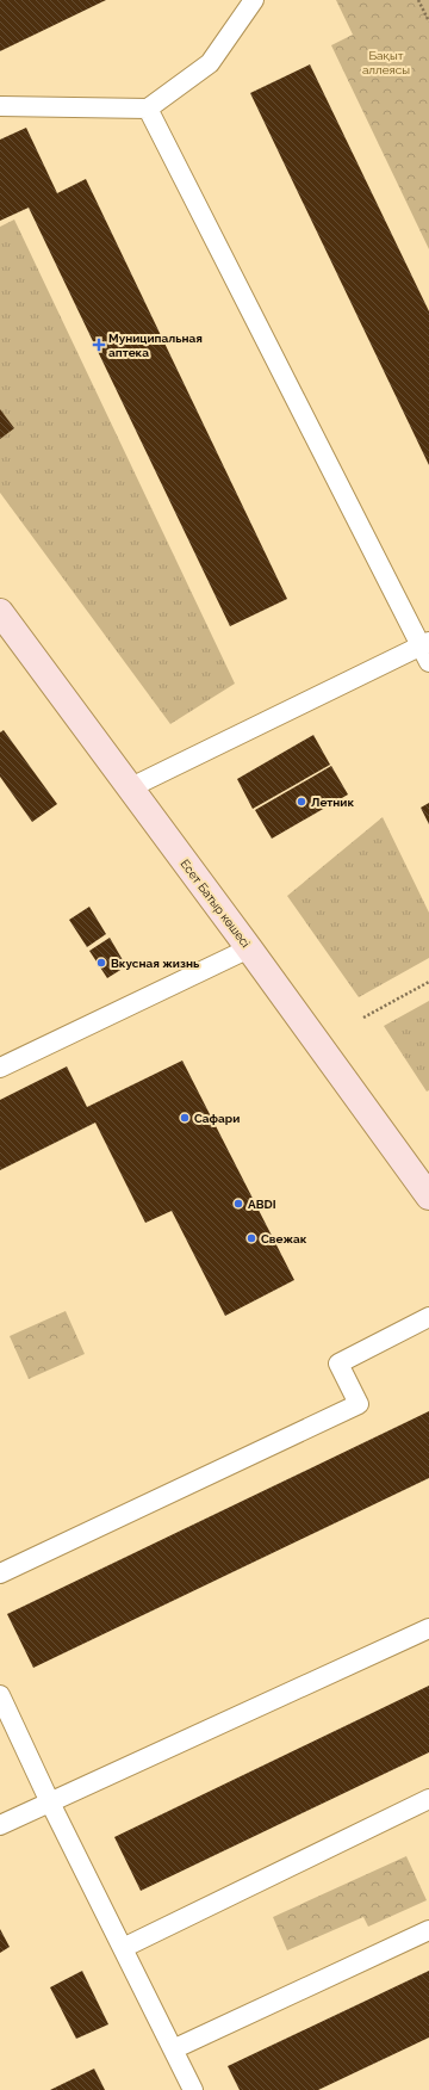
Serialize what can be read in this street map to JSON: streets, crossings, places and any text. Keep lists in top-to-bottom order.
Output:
{
  "streets": {
    "street": ["Есет Батыр көшесі"]
  },
  "parks": ["Бақыт аллеясы"],
  "places": {
    "health": ["Муниципальная аптека"],
    "other": [
      "Летник",
      "Вкусная жизнь",
      "Сафари",
      "ABDI",
      "Свежак"
    ]
  }
}
